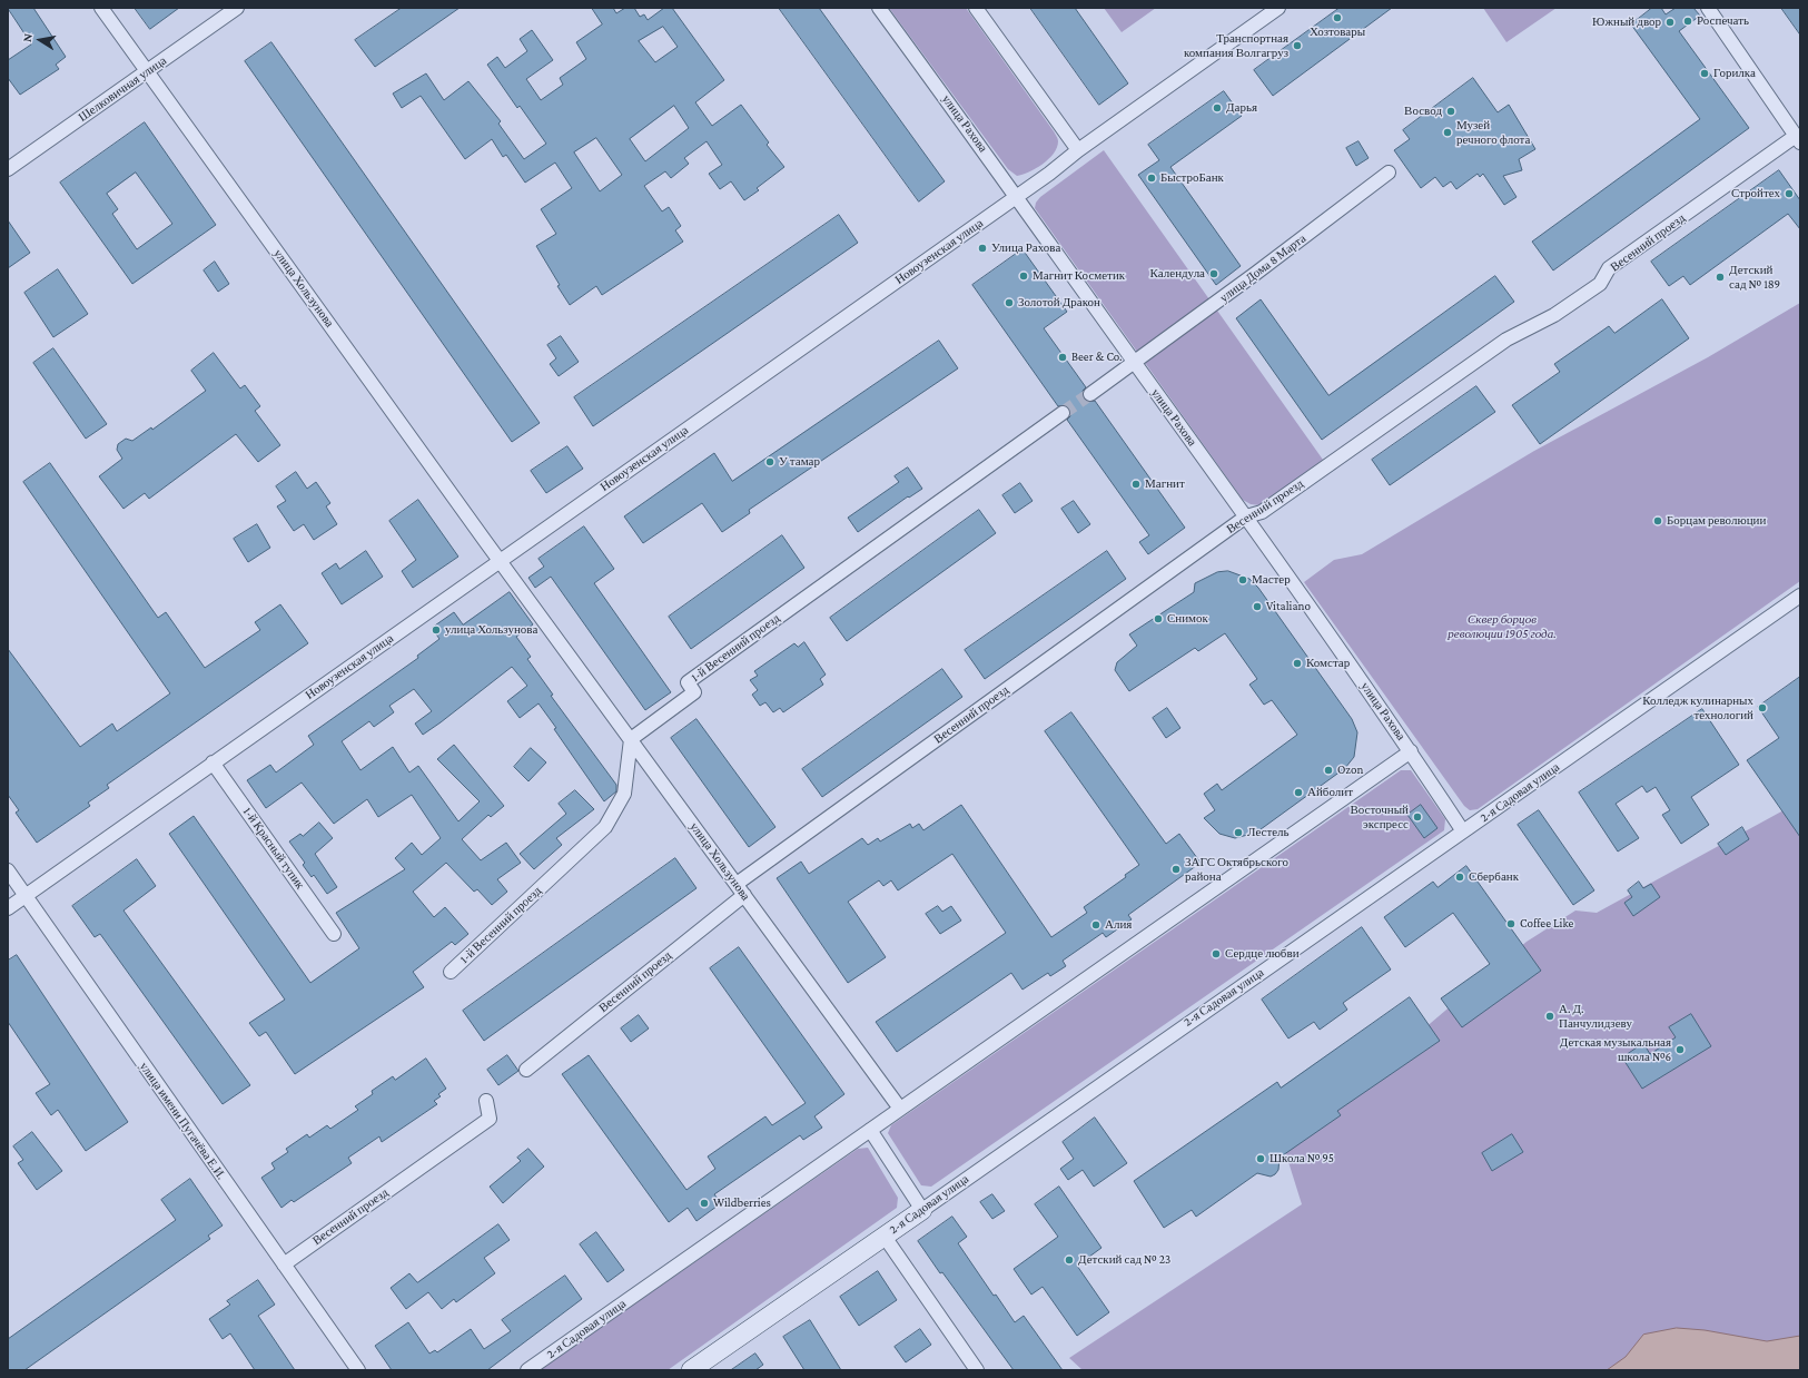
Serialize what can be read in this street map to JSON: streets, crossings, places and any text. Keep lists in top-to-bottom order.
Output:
{
  "streets": {
    "street": [
      "Шелковичная улица",
      "улица Рахова",
      "Весенний проезд",
      "Новоузенская улица",
      "улица Дома 8 Марта",
      "улица Хользунова",
      "1-й Весенний проезд",
      "2-я Садовая улица",
      "1-й Красный тупик",
      "улица имени Пугачёва Е.И."
    ]
  },
  "crossings": [
    ["Шелковичная улица", "улица Хользунова"],
    ["улица Рахова", "Весенний проезд"],
    ["улица Рахова", "Новоузенская улица"],
    ["улица Рахова", "улица Дома 8 Марта"],
    ["улица Рахова", "2-я Садовая улица"],
    ["Весенний проезд", "улица Хользунова"],
    ["Весенний проезд", "улица имени Пугачёва Е.И."],
    ["Новоузенская улица", "улица Хользунова"],
    ["Новоузенская улица", "1-й Красный тупик"],
    ["Новоузенская улица", "улица имени Пугачёва Е.И."],
    ["улица Хользунова", "1-й Весенний проезд"],
    ["улица Хользунова", "2-я Садовая улица"]
  ],
  "parks": ["Сквер борцов революции 1905 года."],
  "places": [
    "Хозтовары",
    "Роспечать",
    "Южный двор",
    "Транспортная компания Волгагруз",
    "Горилка",
    "Дарья",
    "Восвод",
    "Музей речного флота",
    "БыстроБанк",
    "Стройтех",
    "Улица Рахова",
    "Календула",
    "Магнит Косметик",
    "Детский сад № 189",
    "Золотой Дракон",
    "Beer & Co.",
    "У тамар",
    "Магнит",
    "Борцам революции",
    "Мастер",
    "Vitaliano",
    "Снимок",
    "улица Хользунова",
    "Комстар",
    "Колледж кулинарных технологий",
    "Ozon",
    "Айболит",
    "Восточный экспресс",
    "Лестель",
    "ЗАГС Октябрьского района",
    "Сбербанк",
    "Coffee Like",
    "Алия",
    "Сердце любви",
    "А. Д. Панчулидзеву",
    "Детская музыкальная школа №6",
    "Школа № 95",
    "Wildberries",
    "Детский сад № 23"
  ],
  "north": "left"
}
